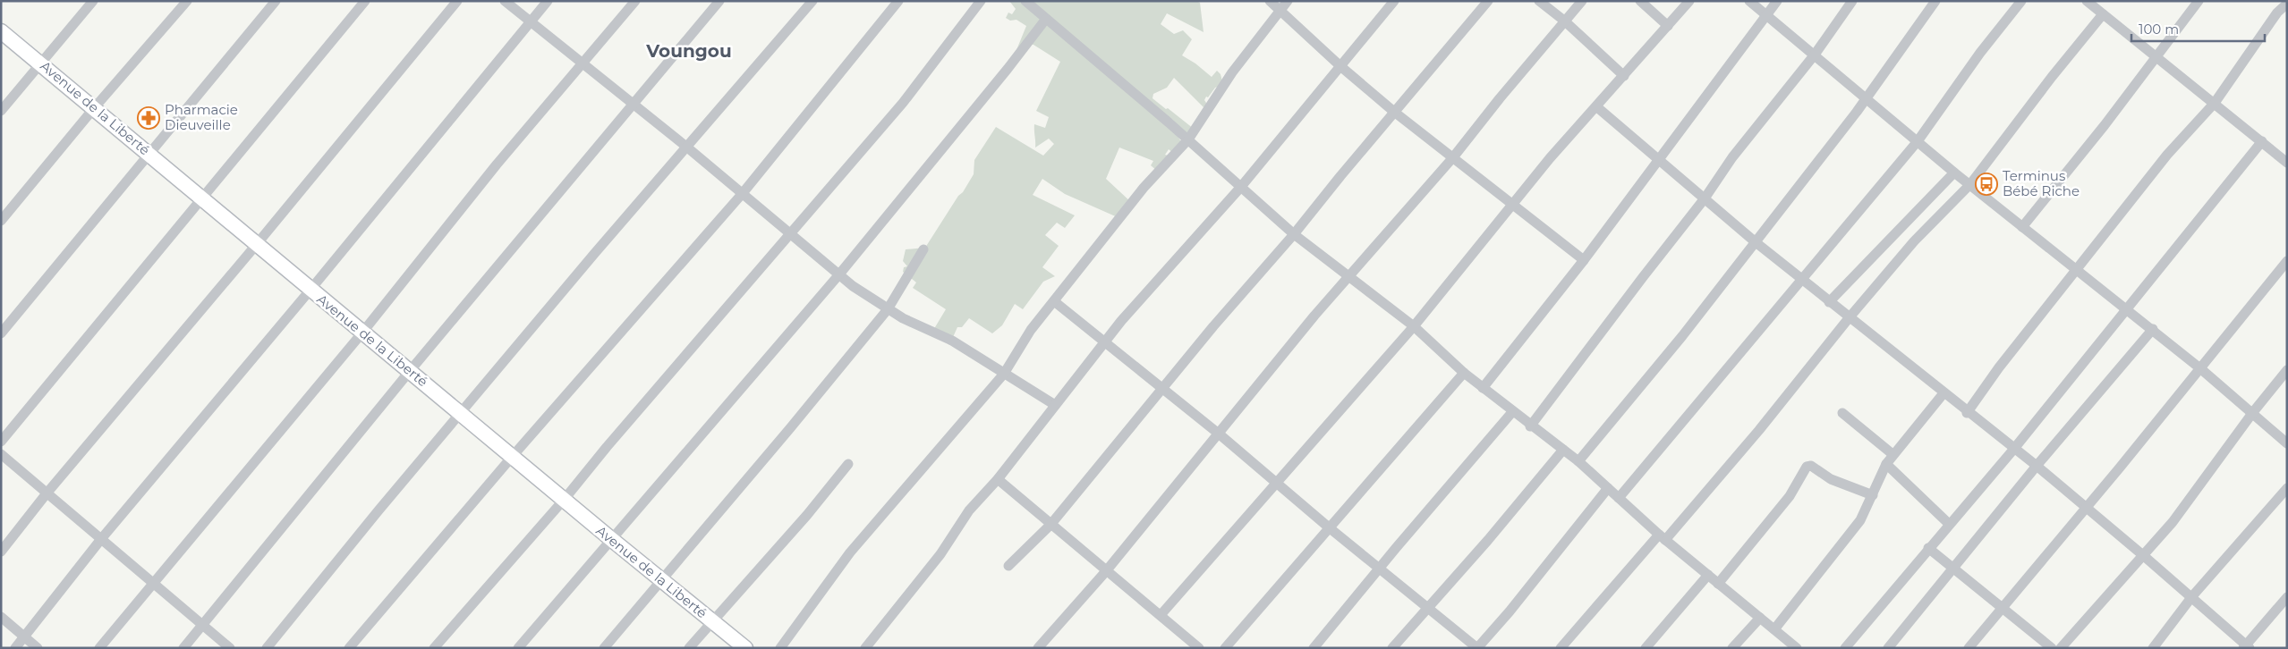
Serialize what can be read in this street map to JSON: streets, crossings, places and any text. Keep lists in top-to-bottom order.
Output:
{
  "streets": {
    "street": ["Avenue de la Liberté"]
  },
  "districts": ["Voungou"],
  "places": {
    "pharmacy": ["Pharmacie Dieuveille"],
    "bus stop": ["Terminus Bébé Riche"]
  },
  "scale_bar": "100 m"
}
